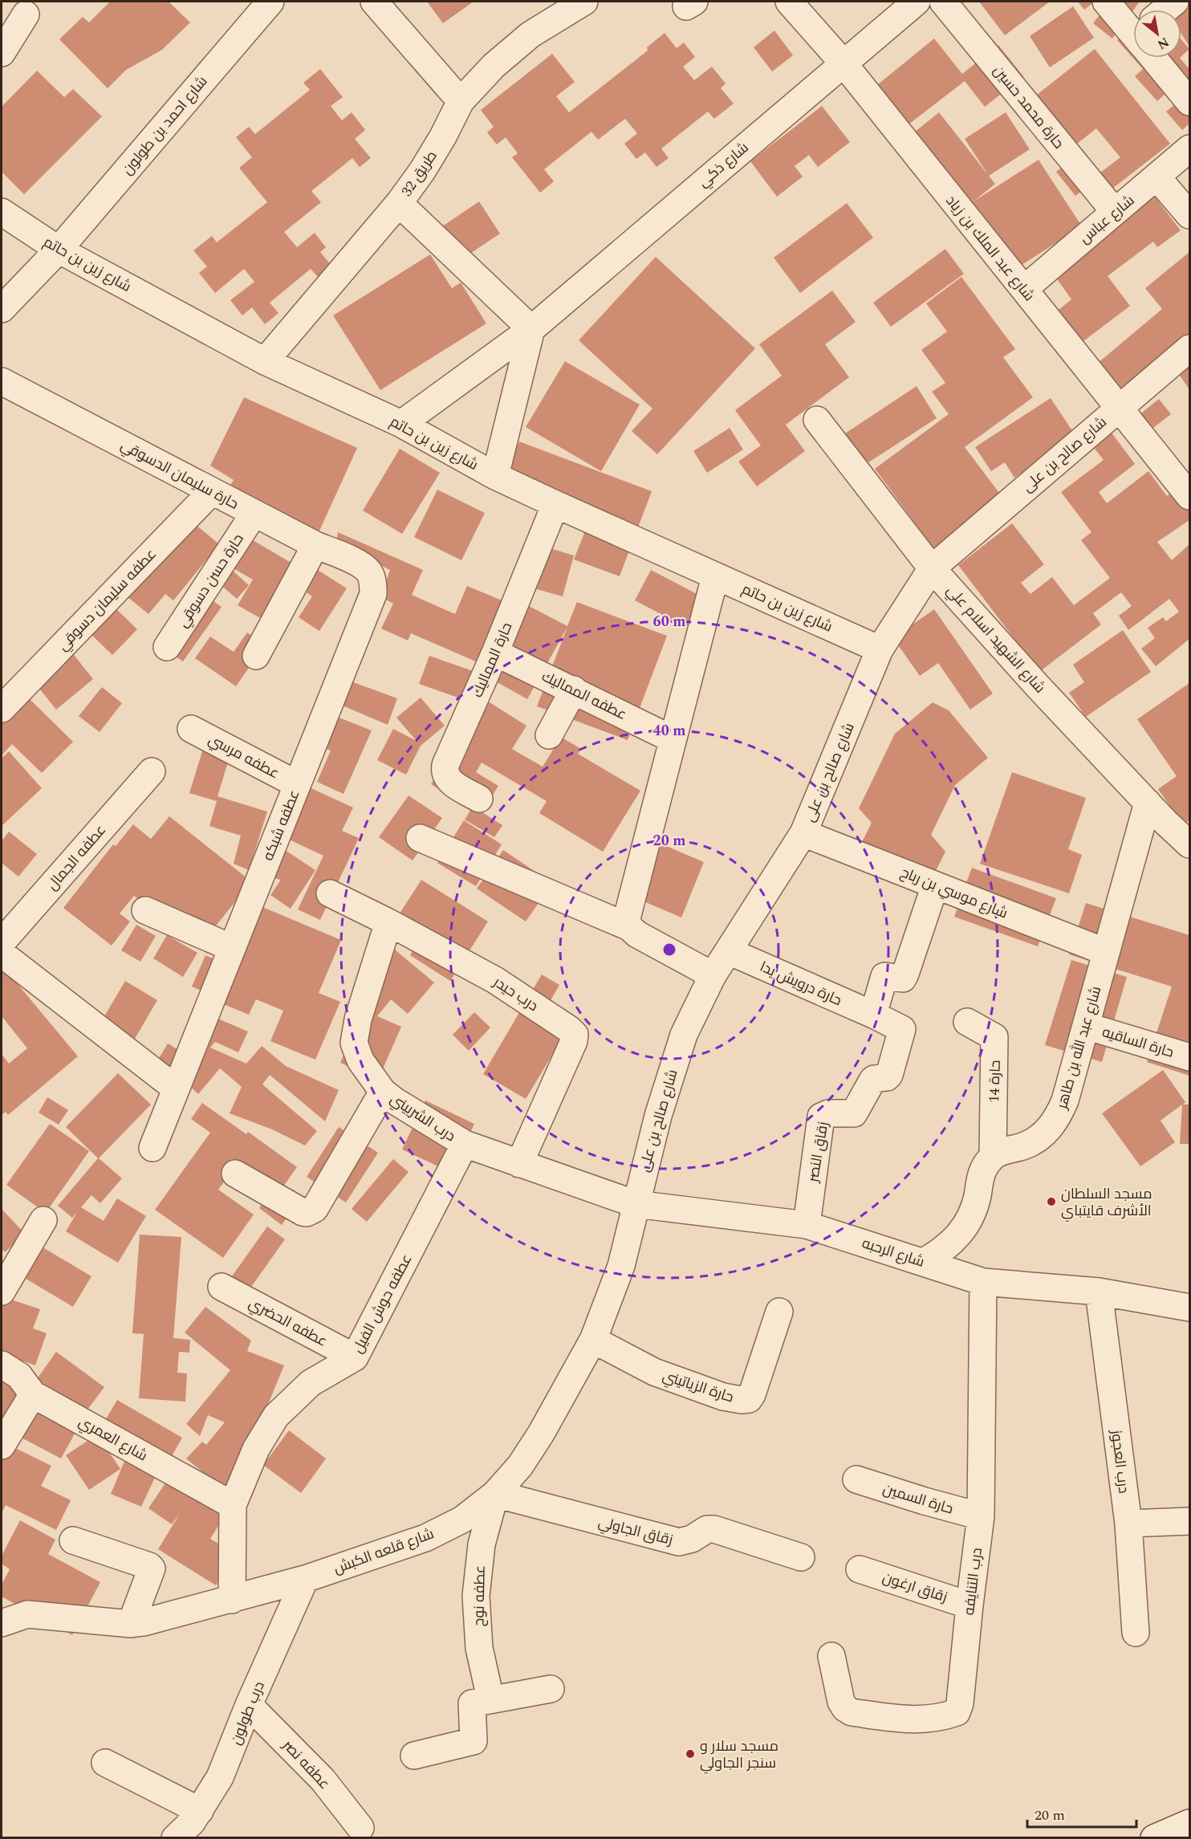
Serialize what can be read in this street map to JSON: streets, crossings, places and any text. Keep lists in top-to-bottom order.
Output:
{
  "streets": {
    "street": [
      "حارة محمد حسين",
      "شارع احمد بن طولون",
      "شارع ذكي",
      "طريق 32",
      "شارع عباس",
      "شارع عبد الملك بن زياد",
      "شارع زين بن حاتم",
      "شارع صالح بن على",
      "حارة سليمان الدسوقي",
      "حارة حسن دسوقي",
      "عطفه سليمان دسوقي",
      "شارع الشهيد اسلام علي",
      "حارة المماليك",
      "عطفه المماليك",
      "عطفه مرسي",
      "عطفه شبكه",
      "عطفه الجمال",
      "شارع موسي بن رباح",
      "حارة درويش يدا",
      "درب حيدر",
      "حارة الساقيه",
      "شارع عبد الله بن طاهر",
      "حارة 14",
      "درب الشربيني",
      "زقاق النصر",
      "شارع الرحبه",
      "عطفه حوش الفيل",
      "عطفه الحضري",
      "حارة الزياتيني",
      "شارع العمري",
      "درب العجوز",
      "حارة السمين",
      "زقاق الجاولي",
      "شارع قلعه الكبش",
      "درب التنايفه",
      "زقاق ارغون",
      "عطفه نوح",
      "درب طولون",
      "عطفه نصر"
    ]
  },
  "crossings": [
    ["حارة محمد حسين", "شارع عباس"],
    ["شارع احمد بن طولون", "شارع زين بن حاتم"],
    ["شارع ذكي", "شارع عبد الملك بن زياد"],
    ["شارع ذكي", "شارع زين بن حاتم"],
    ["طريق 32", "شارع زين بن حاتم"],
    ["شارع عباس", "شارع عبد الملك بن زياد"],
    ["شارع عبد الملك بن زياد", "شارع صالح بن على"],
    ["شارع زين بن حاتم", "شارع صالح بن على"],
    ["شارع زين بن حاتم", "حارة المماليك"],
    ["شارع صالح بن على", "شارع الشهيد اسلام علي"],
    ["شارع صالح بن على", "شارع موسي بن رباح"],
    ["شارع صالح بن على", "حارة درويش يدا"],
    ["شارع صالح بن على", "درب الشربيني"],
    ["شارع صالح بن على", "شارع الرحبه"],
    ["شارع صالح بن على", "شارع قلعه الكبش"],
    ["حارة سليمان الدسوقي", "حارة حسن دسوقي"],
    ["حارة سليمان الدسوقي", "عطفه سليمان دسوقي"],
    ["حارة سليمان الدسوقي", "عطفه شبكه"],
    ["شارع الشهيد اسلام علي", "شارع عبد الله بن طاهر"],
    ["حارة المماليك", "عطفه المماليك"],
    ["عطفه مرسي", "عطفه شبكه"],
    ["شارع موسي بن رباح", "شارع عبد الله بن طاهر"],
    ["حارة درويش يدا", "زقاق النصر"],
    ["درب حيدر", "درب الشربيني"],
    ["حارة الساقيه", "شارع عبد الله بن طاهر"],
    ["شارع عبد الله بن طاهر", "حارة 14"],
    ["درب الشربيني", "شارع الرحبه"],
    ["درب الشربيني", "عطفه حوش الفيل"],
    ["درب الشربيني", "شارع قلعه الكبش"],
    ["زقاق النصر", "شارع الرحبه"],
    ["شارع الرحبه", "درب العجوز"],
    ["شارع الرحبه", "شارع قلعه الكبش"],
    ["شارع الرحبه", "درب التنايفه"],
    ["عطفه حوش الفيل", "عطفه الحضري"],
    ["عطفه حوش الفيل", "شارع العمري"],
    ["عطفه حوش الفيل", "شارع قلعه الكبش"],
    ["حارة الزياتيني", "شارع قلعه الكبش"],
    ["حارة السمين", "درب التنايفه"],
    ["زقاق الجاولي", "شارع قلعه الكبش"],
    ["زقاق الجاولي", "عطفه نوح"],
    ["شارع قلعه الكبش", "عطفه نوح"],
    ["شارع قلعه الكبش", "درب طولون"],
    ["درب التنايفه", "زقاق ارغون"],
    ["درب طولون", "عطفه نصر"]
  ],
  "places": ["مسجد السلطان الأشرف قايتباي", "مسجد سلار و سنجر الجاولي"],
  "scale_bar": "20 m",
  "north": "bottom right",
  "rings": ["60 m", "40 m", "20 m"]
}
